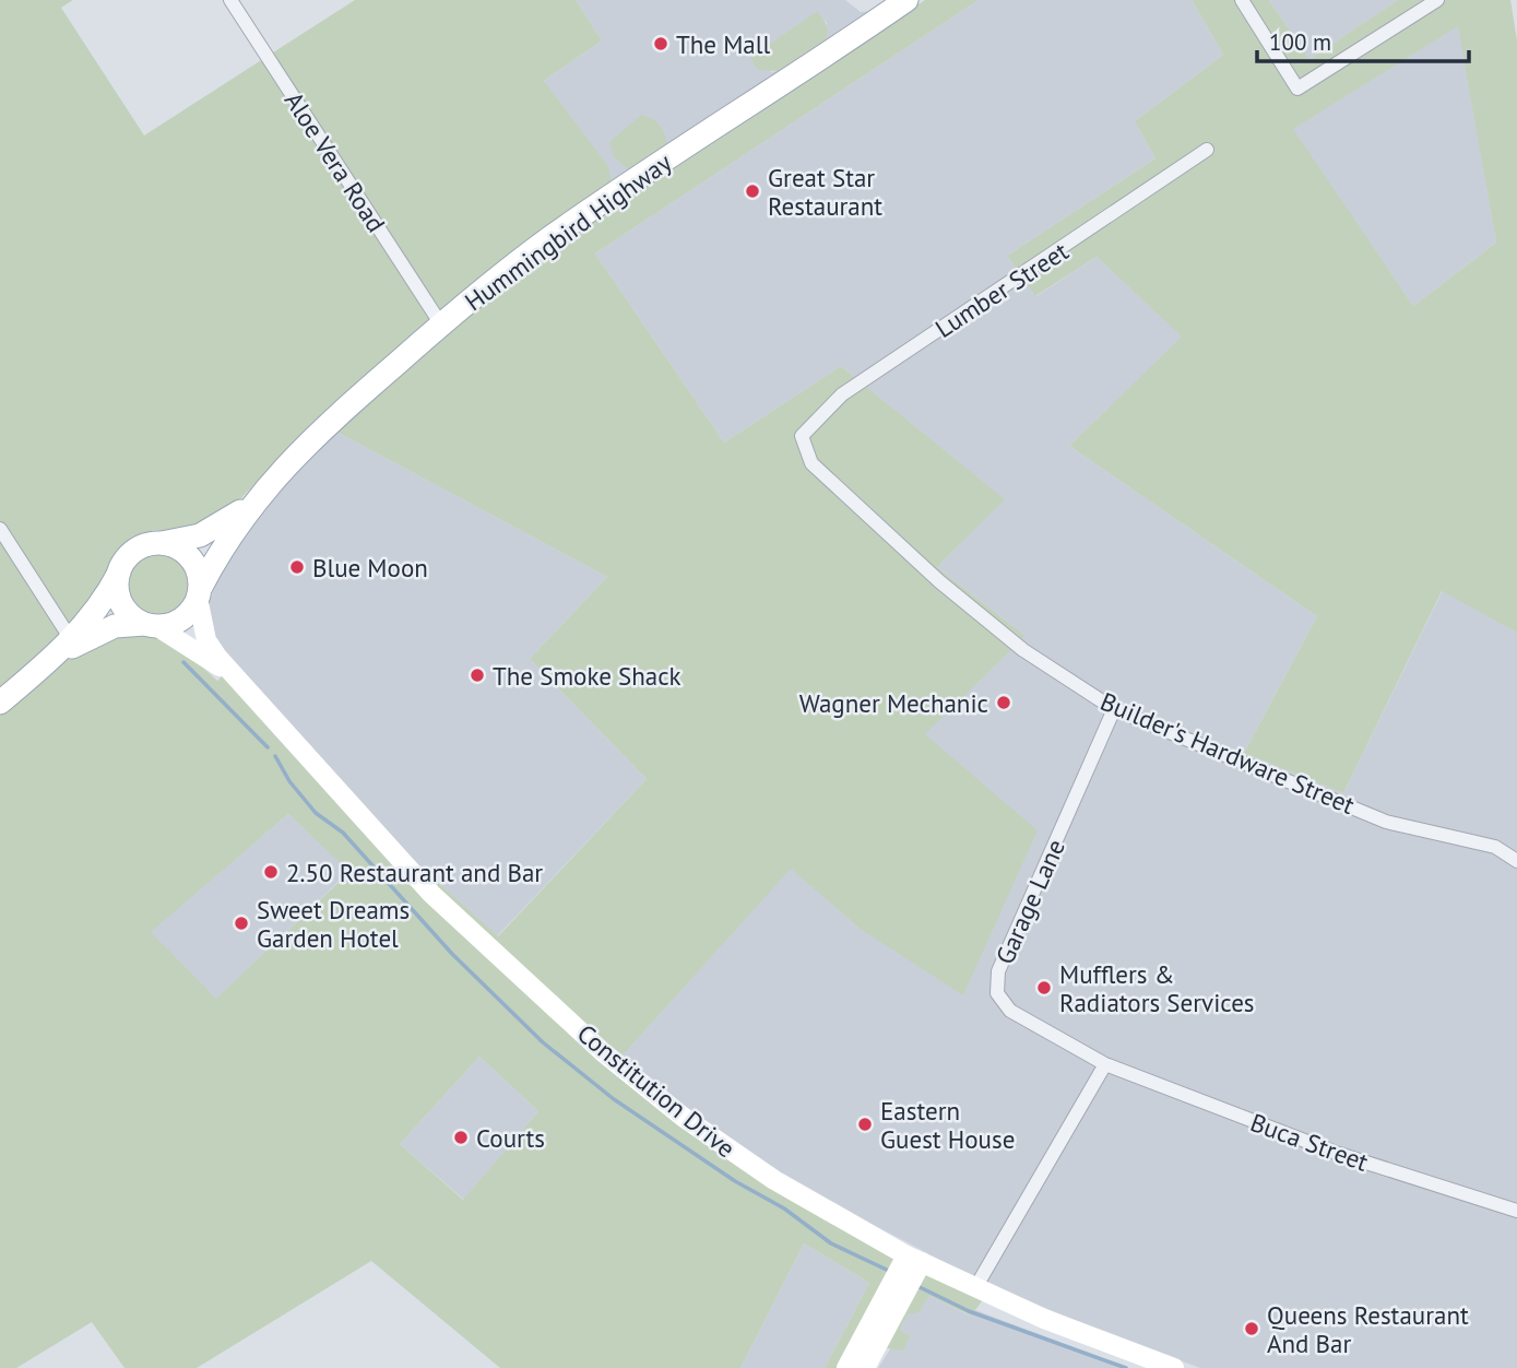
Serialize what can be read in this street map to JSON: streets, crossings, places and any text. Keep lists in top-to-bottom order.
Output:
{
  "streets": {
    "main road": ["Hummingbird Highway", "Constitution Drive"],
    "street": [
      "Aloe Vera Road",
      "Lumber Street",
      "Builder's Hardware Street",
      "Garage Lane",
      "Buca Street"
    ]
  },
  "crossings": [
    ["Aloe Vera Road", "Hummingbird Highway"],
    ["Hummingbird Highway", "Constitution Drive"],
    ["Lumber Street", "Builder's Hardware Street"],
    ["Builder's Hardware Street", "Garage Lane"],
    ["Garage Lane", "Buca Street"]
  ],
  "places": [
    "The Mall",
    "Great Star Restaurant",
    "Blue Moon",
    "The Smoke Shack",
    "Wagner Mechanic",
    "2.50 Restaurant and Bar",
    "Sweet Dreams Garden Hotel",
    "Mufflers & Radiators Services",
    "Eastern Guest House",
    "Courts",
    "Queens Restaurant And Bar"
  ],
  "scale_bar": "100 m"
}
